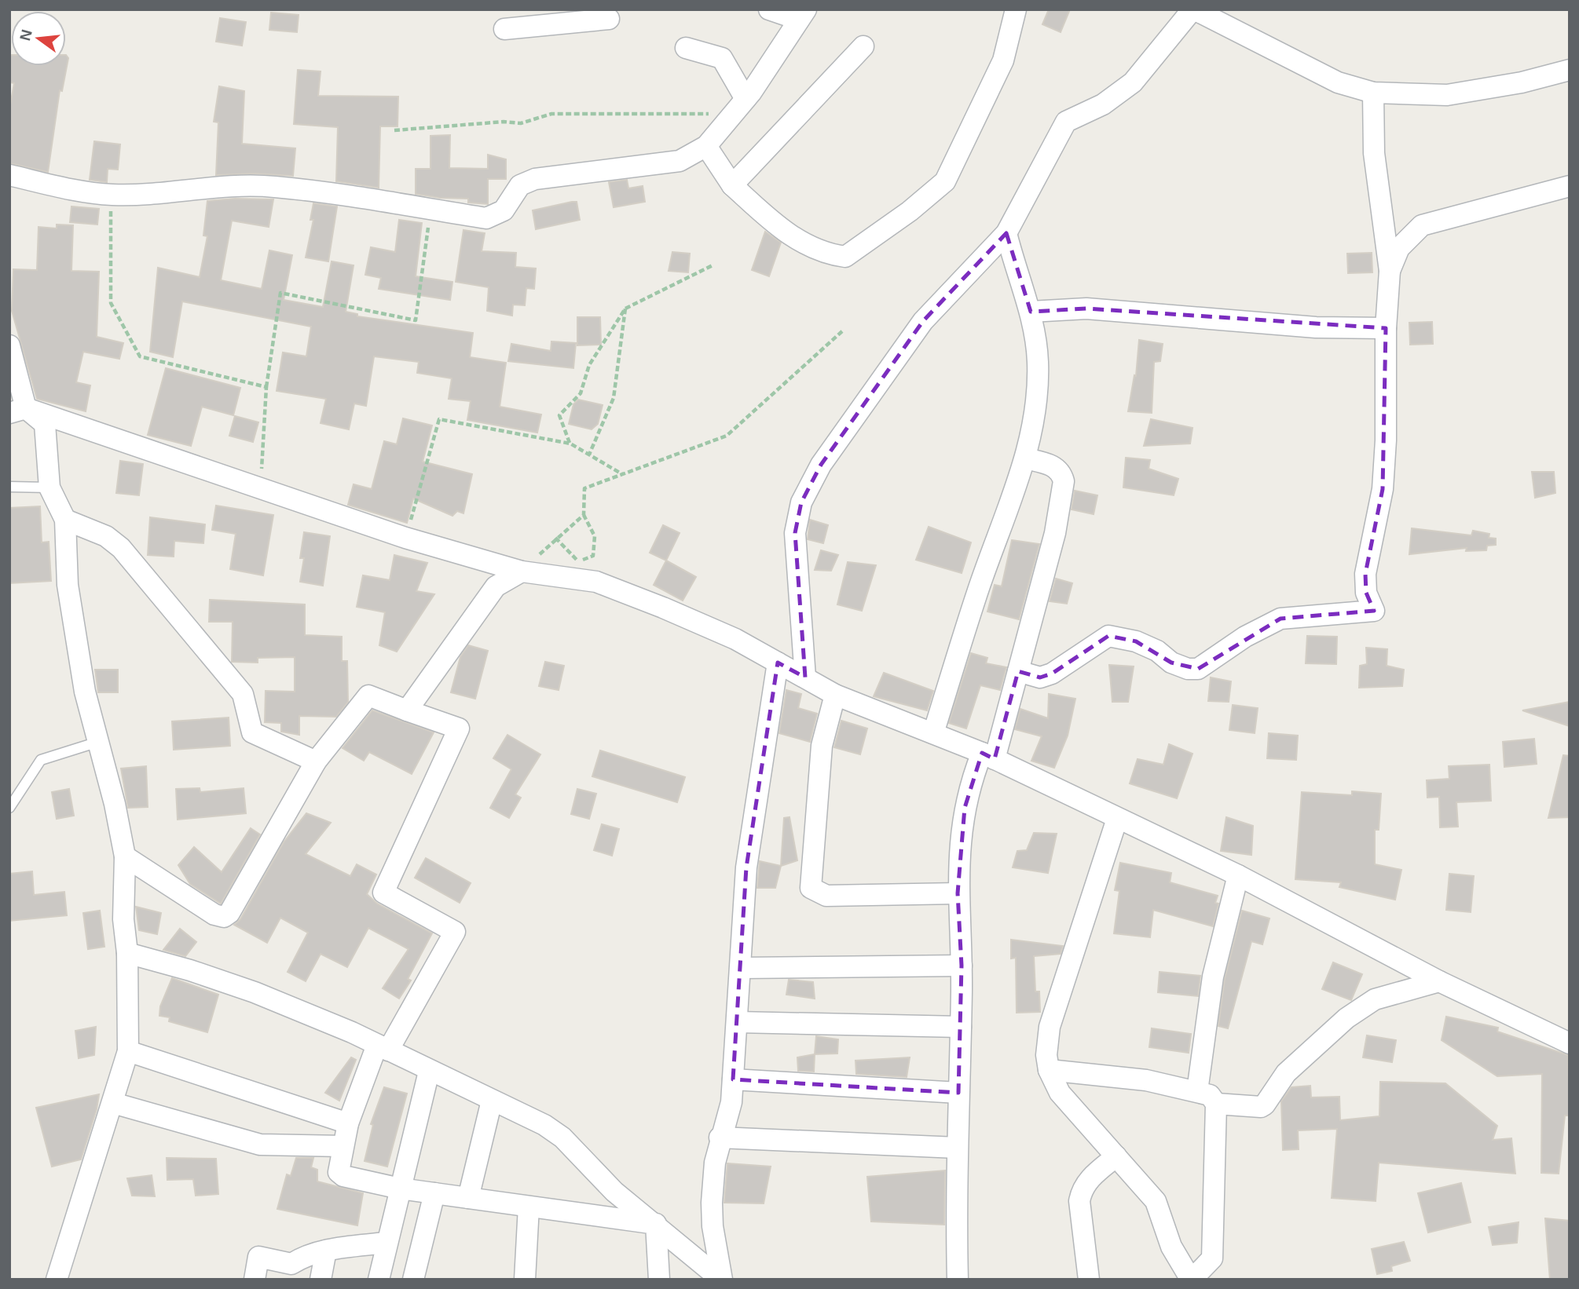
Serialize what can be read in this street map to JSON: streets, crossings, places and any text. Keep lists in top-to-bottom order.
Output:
{
  "north": "left"
}
